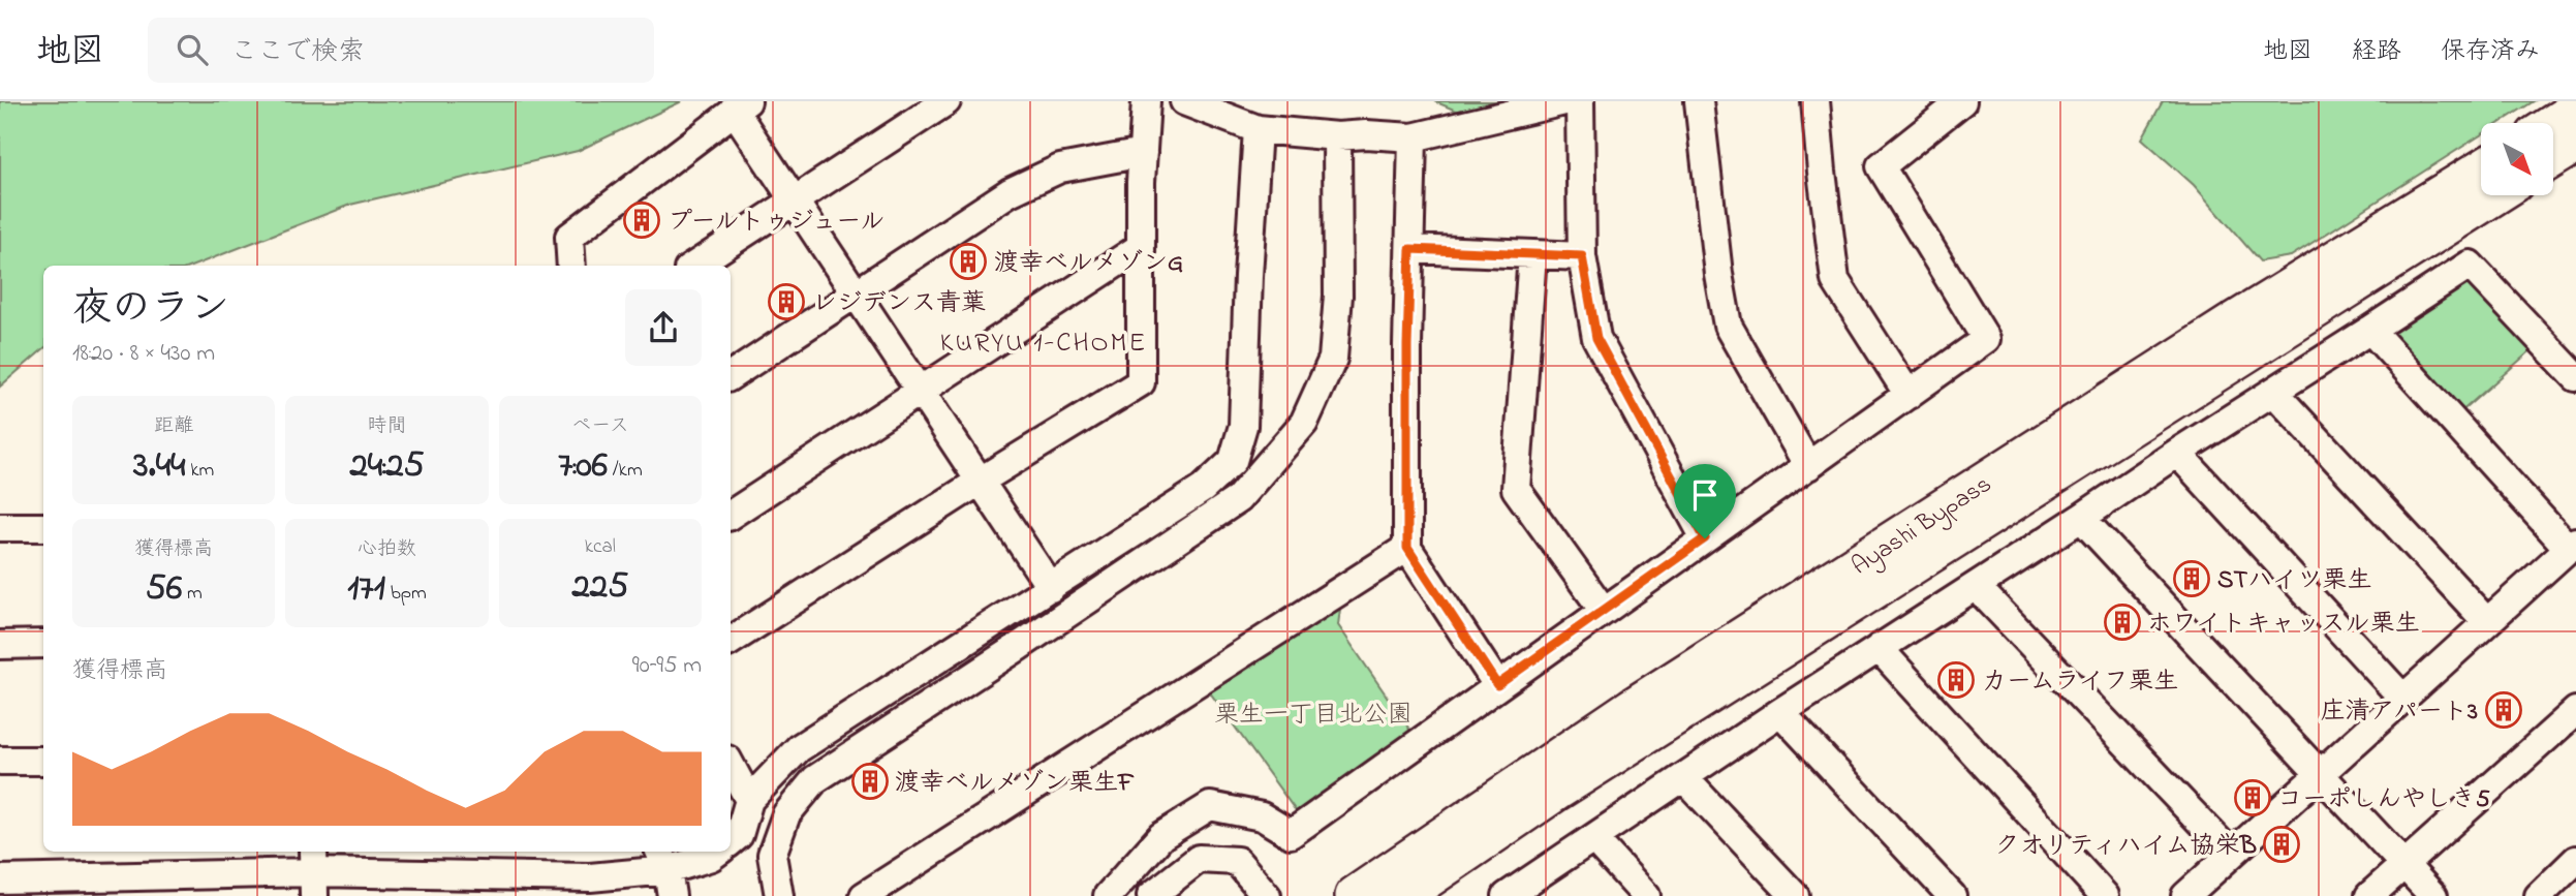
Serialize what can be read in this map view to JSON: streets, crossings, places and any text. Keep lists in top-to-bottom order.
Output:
{
  "streets": {
    "highway": ["Ayashi Bypass"]
  },
  "districts": ["KURYU 1-CHOME"],
  "parks": ["栗生一丁目北公園"],
  "places": {
    "building": [
      "プールトゥジュール",
      "渡幸ベルメゾンG",
      "レジデンス青葉",
      "STハイツ栗生",
      "ホワイトキャッスル栗生",
      "カームライフ栗生",
      "庄清アパート3",
      "渡幸ベルメゾン栗生F",
      "コーポしんやしき5",
      "クオリティハイム協栄B"
    ]
  },
  "north": "bottom right",
  "page": {
    "header": "地図",
    "search": "ここで検索",
    "nav": ["地図", "経路", "保存済み"],
    "heading": ["夜のラン", "18:20 · 8 × 430 m"],
    "stats": [
      ["距離", "3.44 km"],
      ["時間", "24:25"],
      ["ペース", "7:06 /km"],
      ["獲得標高", "56 m"],
      ["心拍数", "171 bpm"],
      ["kcal", "225"]
    ],
    "chart": ["獲得標高", "90–95 m"]
  }
}
